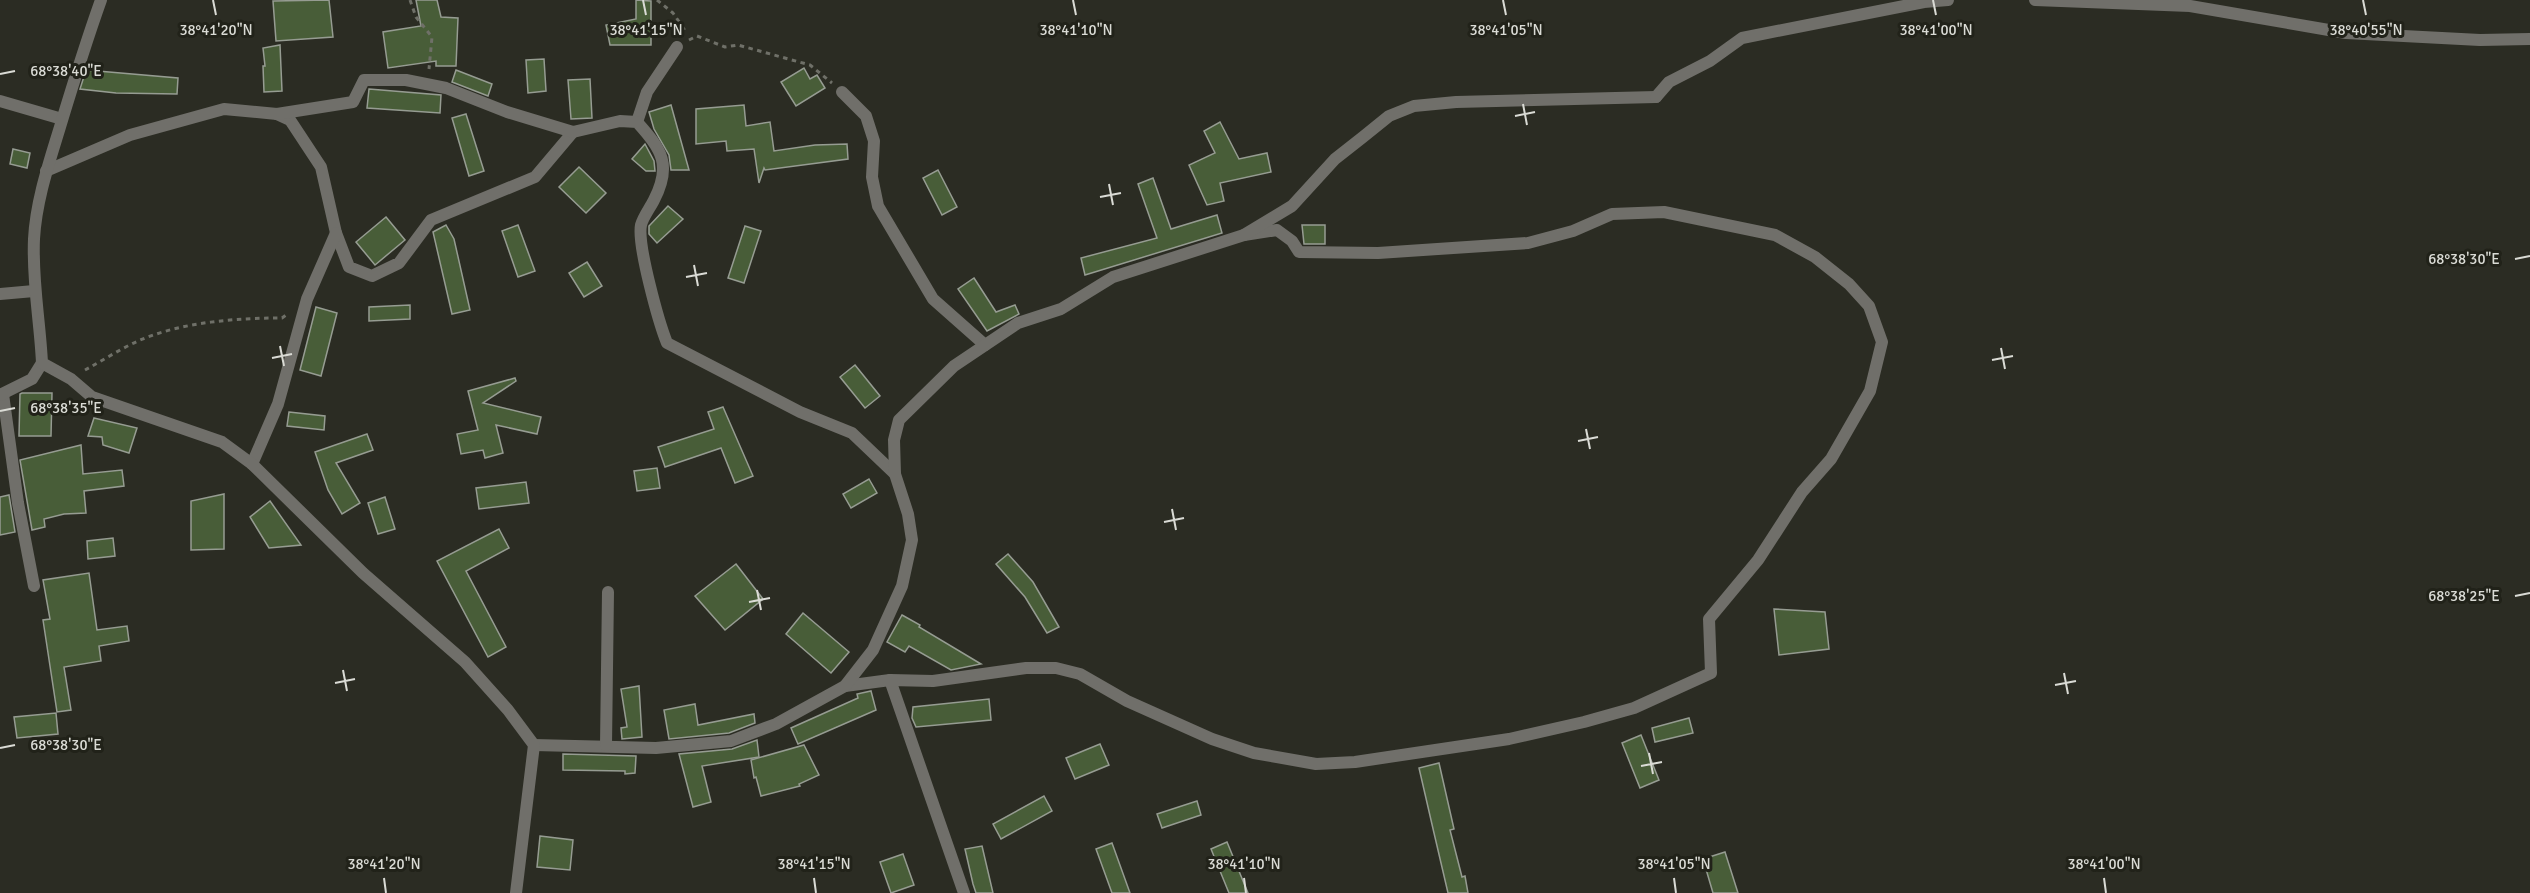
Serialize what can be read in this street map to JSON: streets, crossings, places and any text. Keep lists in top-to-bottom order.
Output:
{
  "coordinates": [
    "38°41'20\"N",
    "38°41'15\"N",
    "38°41'10\"N",
    "38°41'05\"N",
    "38°41'00\"N",
    "38°40'55\"N",
    "68°38'40\"E",
    "68°38'30\"E",
    "68°38'35\"E",
    "68°38'25\"E"
  ]
}
